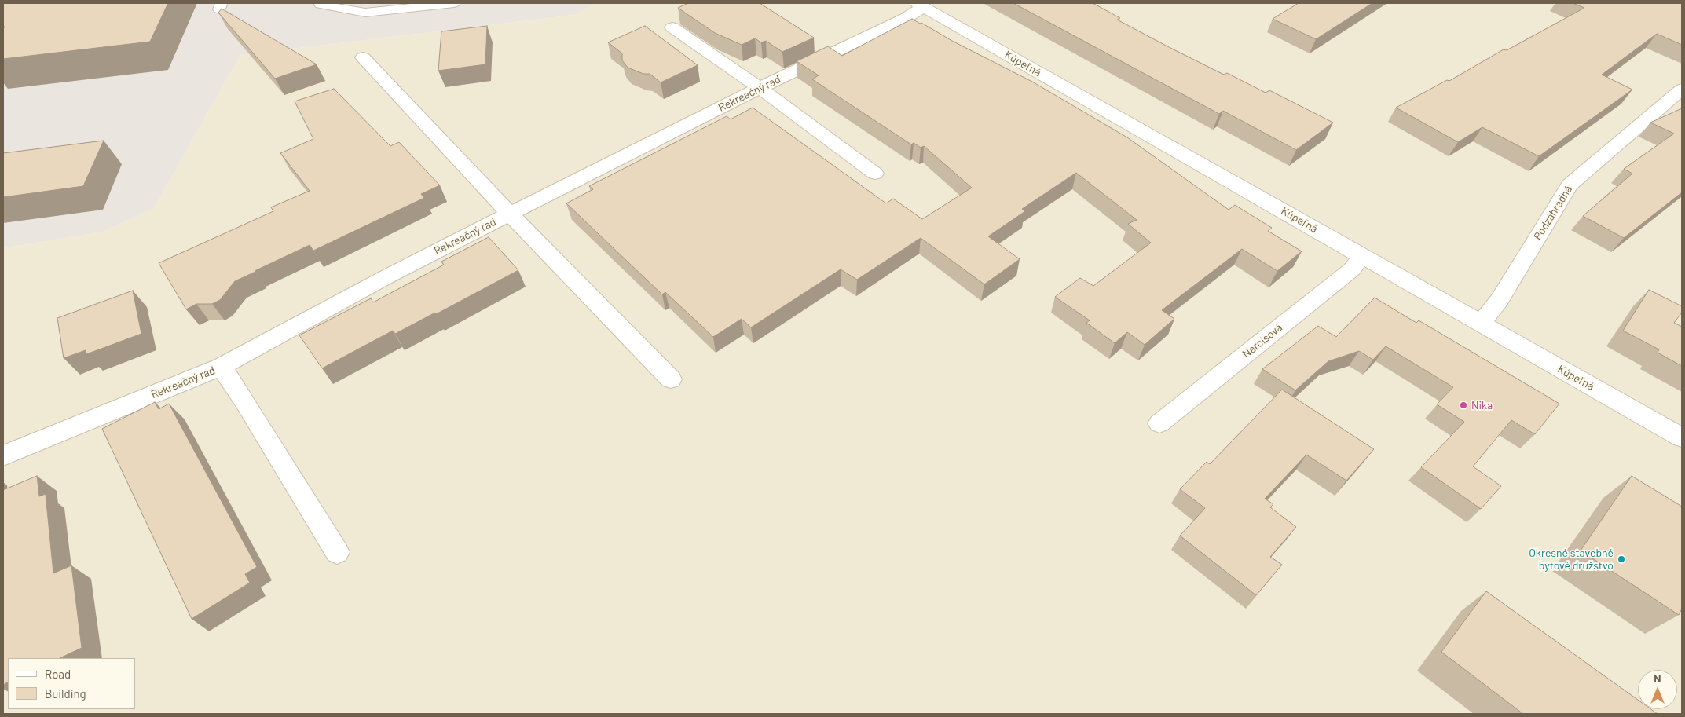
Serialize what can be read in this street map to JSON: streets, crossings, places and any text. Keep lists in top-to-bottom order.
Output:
{
  "streets": {
    "street": [
      "Kúpeľná",
      "Rekreačný rad",
      "Podzáhradná",
      "Narcisová"
    ]
  },
  "crossings": [
    ["Kúpeľná", "Rekreačný rad"],
    ["Kúpeľná", "Podzáhradná"],
    ["Kúpeľná", "Narcisová"]
  ],
  "places": ["Nika", "Okresné stavebné bytové družstvo"],
  "legend": ["Road", "Building"],
  "north": "top"
}
